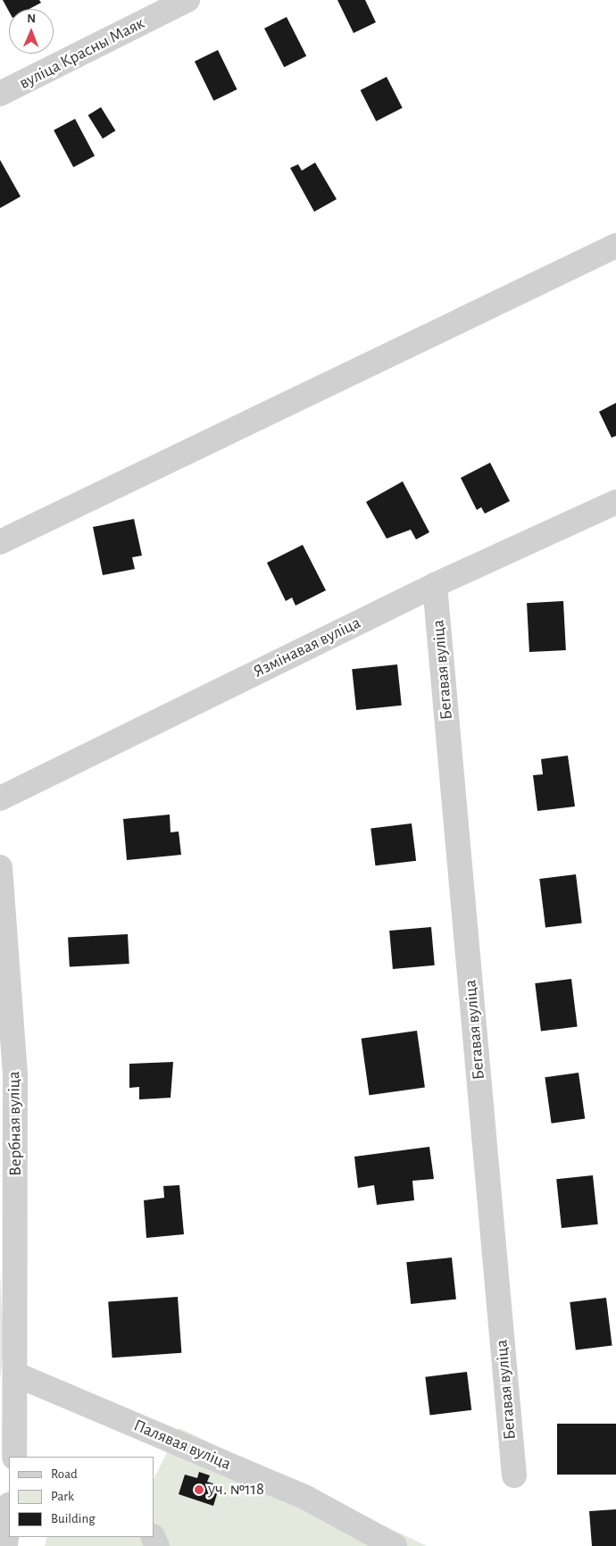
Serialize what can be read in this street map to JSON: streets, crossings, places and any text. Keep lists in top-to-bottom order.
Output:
{
  "streets": {
    "street": [
      "вуліца Красны Маяк",
      "Язмінавая вуліца",
      "Бегавая вуліца",
      "Вербная вуліца",
      "Палявая вуліца"
    ]
  },
  "crossings": [
    ["Язмінавая вуліца", "Бегавая вуліца"],
    ["Вербная вуліца", "Палявая вуліца"]
  ],
  "places": ["уч. №118"],
  "legend": ["Road", "Park", "Building"],
  "north": "top"
}
